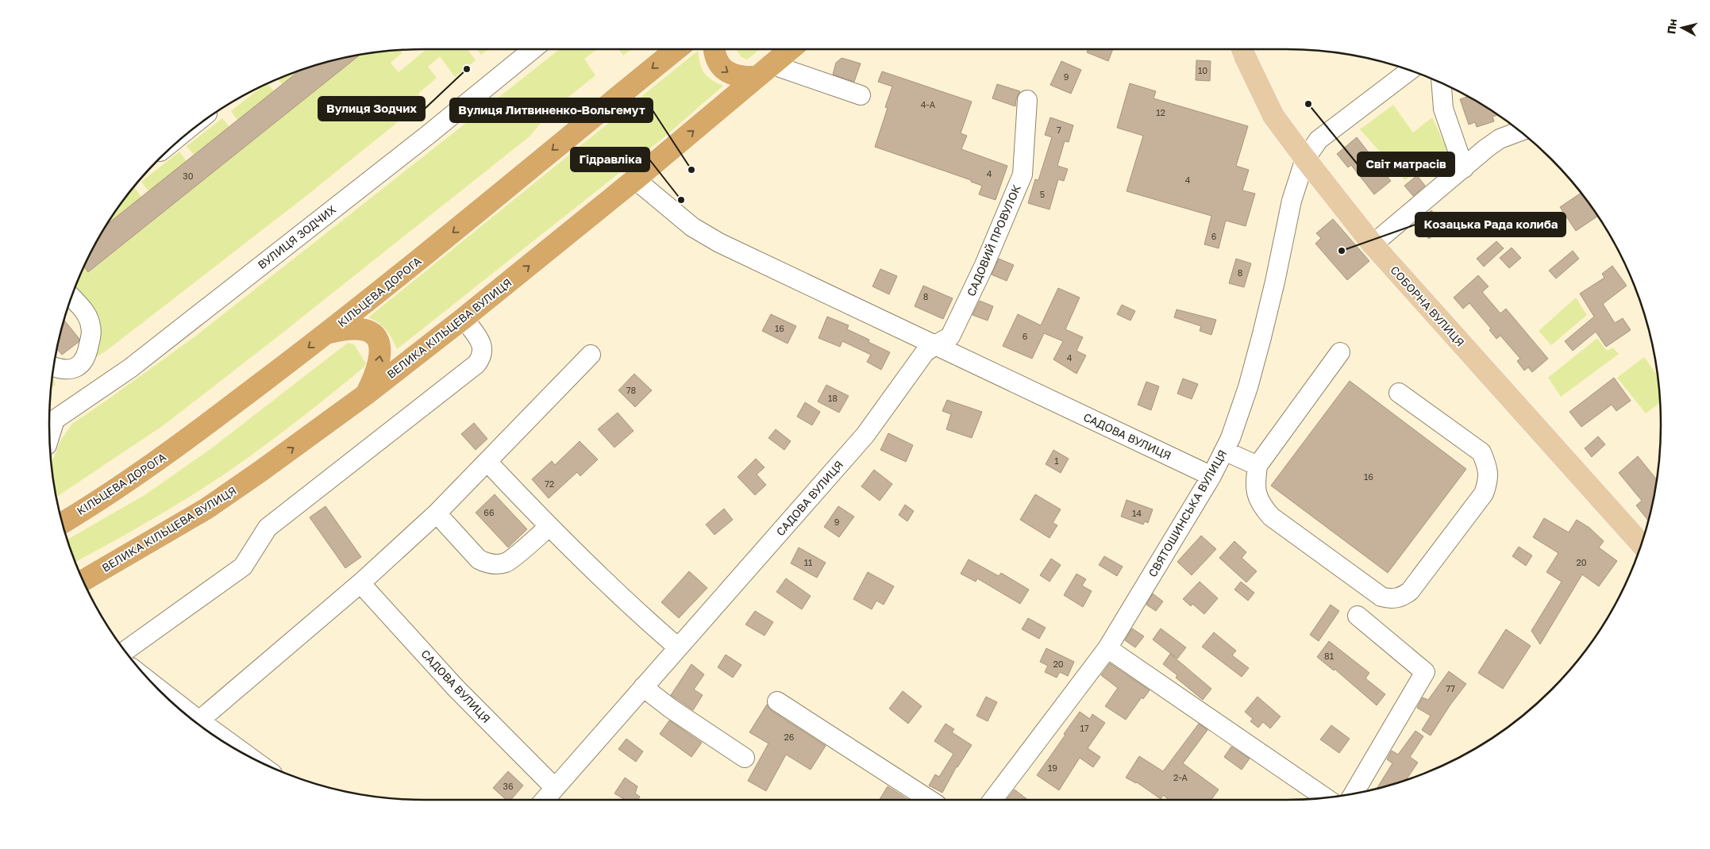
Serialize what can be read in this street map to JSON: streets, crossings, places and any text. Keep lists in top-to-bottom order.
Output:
{
  "streets": {
    "highway": ["КІЛЬЦЕВА ДОРОГА", "ВЕЛИКА КІЛЬЦЕВА ВУЛИЦЯ"],
    "main road": ["СОБОРНА ВУЛИЦЯ"],
    "street": [
      "ВУЛИЦЯ ЗОДЧИХ",
      "САДОВИЙ ПРОВУЛОК",
      "САДОВА ВУЛИЦЯ",
      "СВЯТОШИНСЬКА ВУЛИЦЯ"
    ]
  },
  "crossings": [
    ["САДОВИЙ ПРОВУЛОК", "САДОВА ВУЛИЦЯ"],
    ["СОБОРНА ВУЛИЦЯ", "СВЯТОШИНСЬКА ВУЛИЦЯ"],
    ["ВЕЛИКА КІЛЬЦЕВА ВУЛИЦЯ", "САДОВА ВУЛИЦЯ"],
    ["САДОВА ВУЛИЦЯ", "СВЯТОШИНСЬКА ВУЛИЦЯ"]
  ],
  "one_way": ["КІЛЬЦЕВА ДОРОГА", "ВЕЛИКА КІЛЬЦЕВА ВУЛИЦЯ"],
  "places": [
    "Вулиця Зодчих",
    "Світ матрасів",
    "Вулиця Литвиненко-Вольгемут",
    "Гідравліка",
    "Козацька Рада колиба"
  ],
  "house_numbers": [
    "10",
    "9",
    "4-А",
    "12",
    "7",
    "4",
    "30",
    "4",
    "5",
    "6",
    "8",
    "8",
    "16",
    "6",
    "4",
    "78",
    "18",
    "1",
    "16",
    "72",
    "66",
    "14",
    "9",
    "11",
    "20",
    "81",
    "20",
    "77",
    "17",
    "26",
    "19",
    "2-А",
    "36"
  ],
  "north": "left"
}
